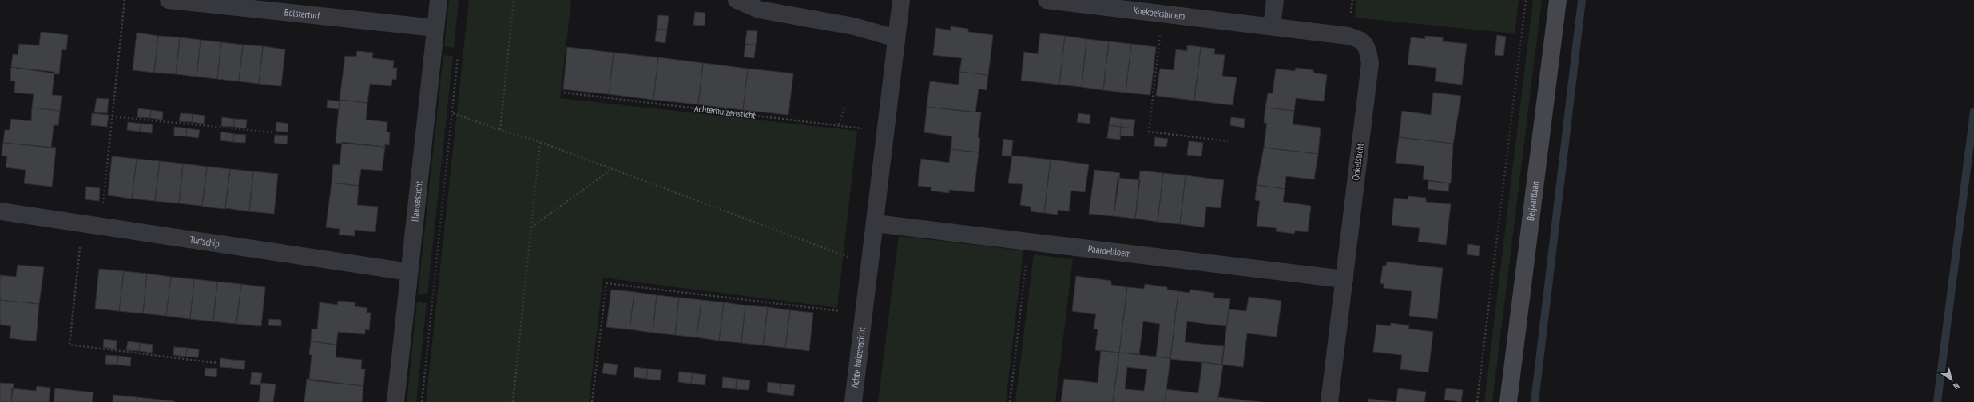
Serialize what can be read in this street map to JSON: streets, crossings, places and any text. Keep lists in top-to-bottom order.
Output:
{
  "streets": {
    "street": [
      "Bolsterturf",
      "Koekoeksbloem",
      "Achterhuizensticht",
      "Onkelsticht",
      "Hamsesticht",
      "Beljaartlaan",
      "Turfschip",
      "Paardebloem"
    ]
  },
  "crossings": [
    ["Bolsterturf", "Hamsesticht"],
    ["Koekoeksbloem", "Onkelsticht"],
    ["Achterhuizensticht", "Paardebloem"],
    ["Onkelsticht", "Paardebloem"],
    ["Hamsesticht", "Turfschip"]
  ],
  "north": "bottom right"
}
